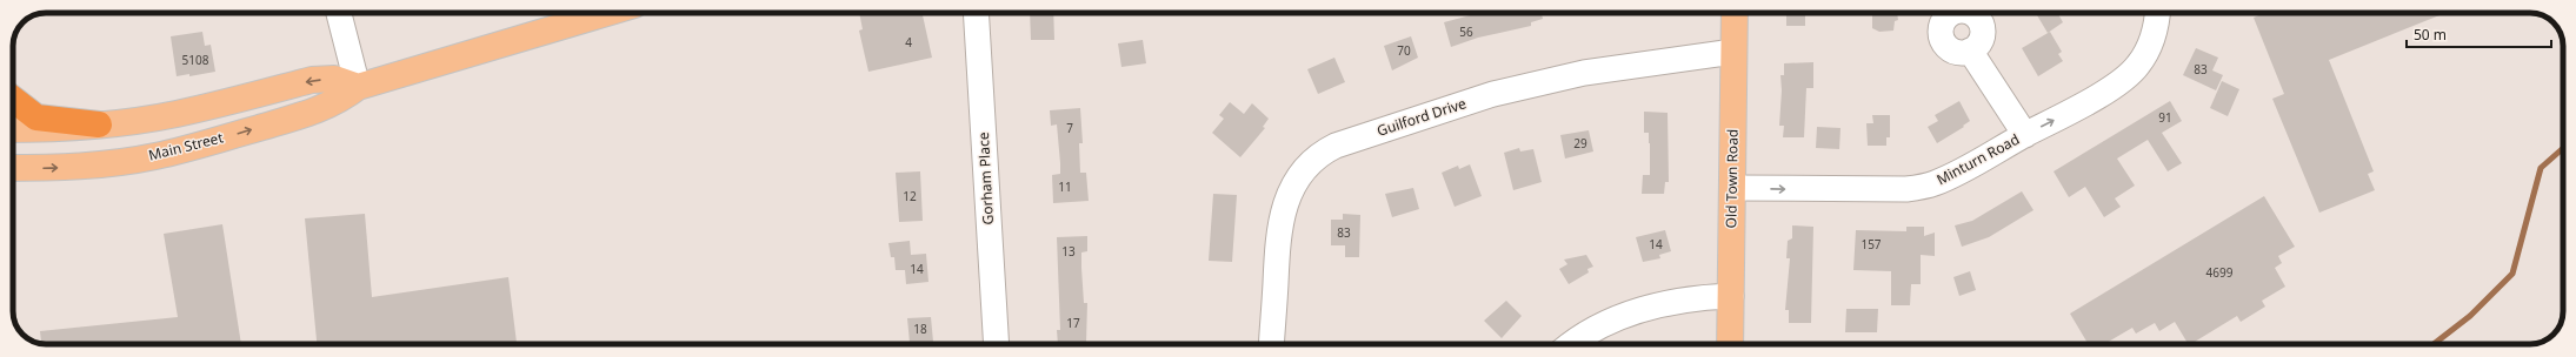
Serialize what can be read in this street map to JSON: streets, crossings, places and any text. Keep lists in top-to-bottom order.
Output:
{
  "streets": {
    "main road": ["Main Street", "Old Town Road"],
    "street": ["Guilford Drive", "Minturn Road", "Gorham Place"]
  },
  "crossings": [
    ["Guilford Drive", "Old Town Road"],
    ["Minturn Road", "Old Town Road"]
  ],
  "one_way": ["Minturn Road"],
  "house_numbers": [
    "56",
    "4",
    "70",
    "5108",
    "83",
    "91",
    "7",
    "29",
    "11",
    "12",
    "83",
    "14",
    "157",
    "13",
    "14",
    "4699",
    "17",
    "18"
  ],
  "scale_bar": "50 m"
}
